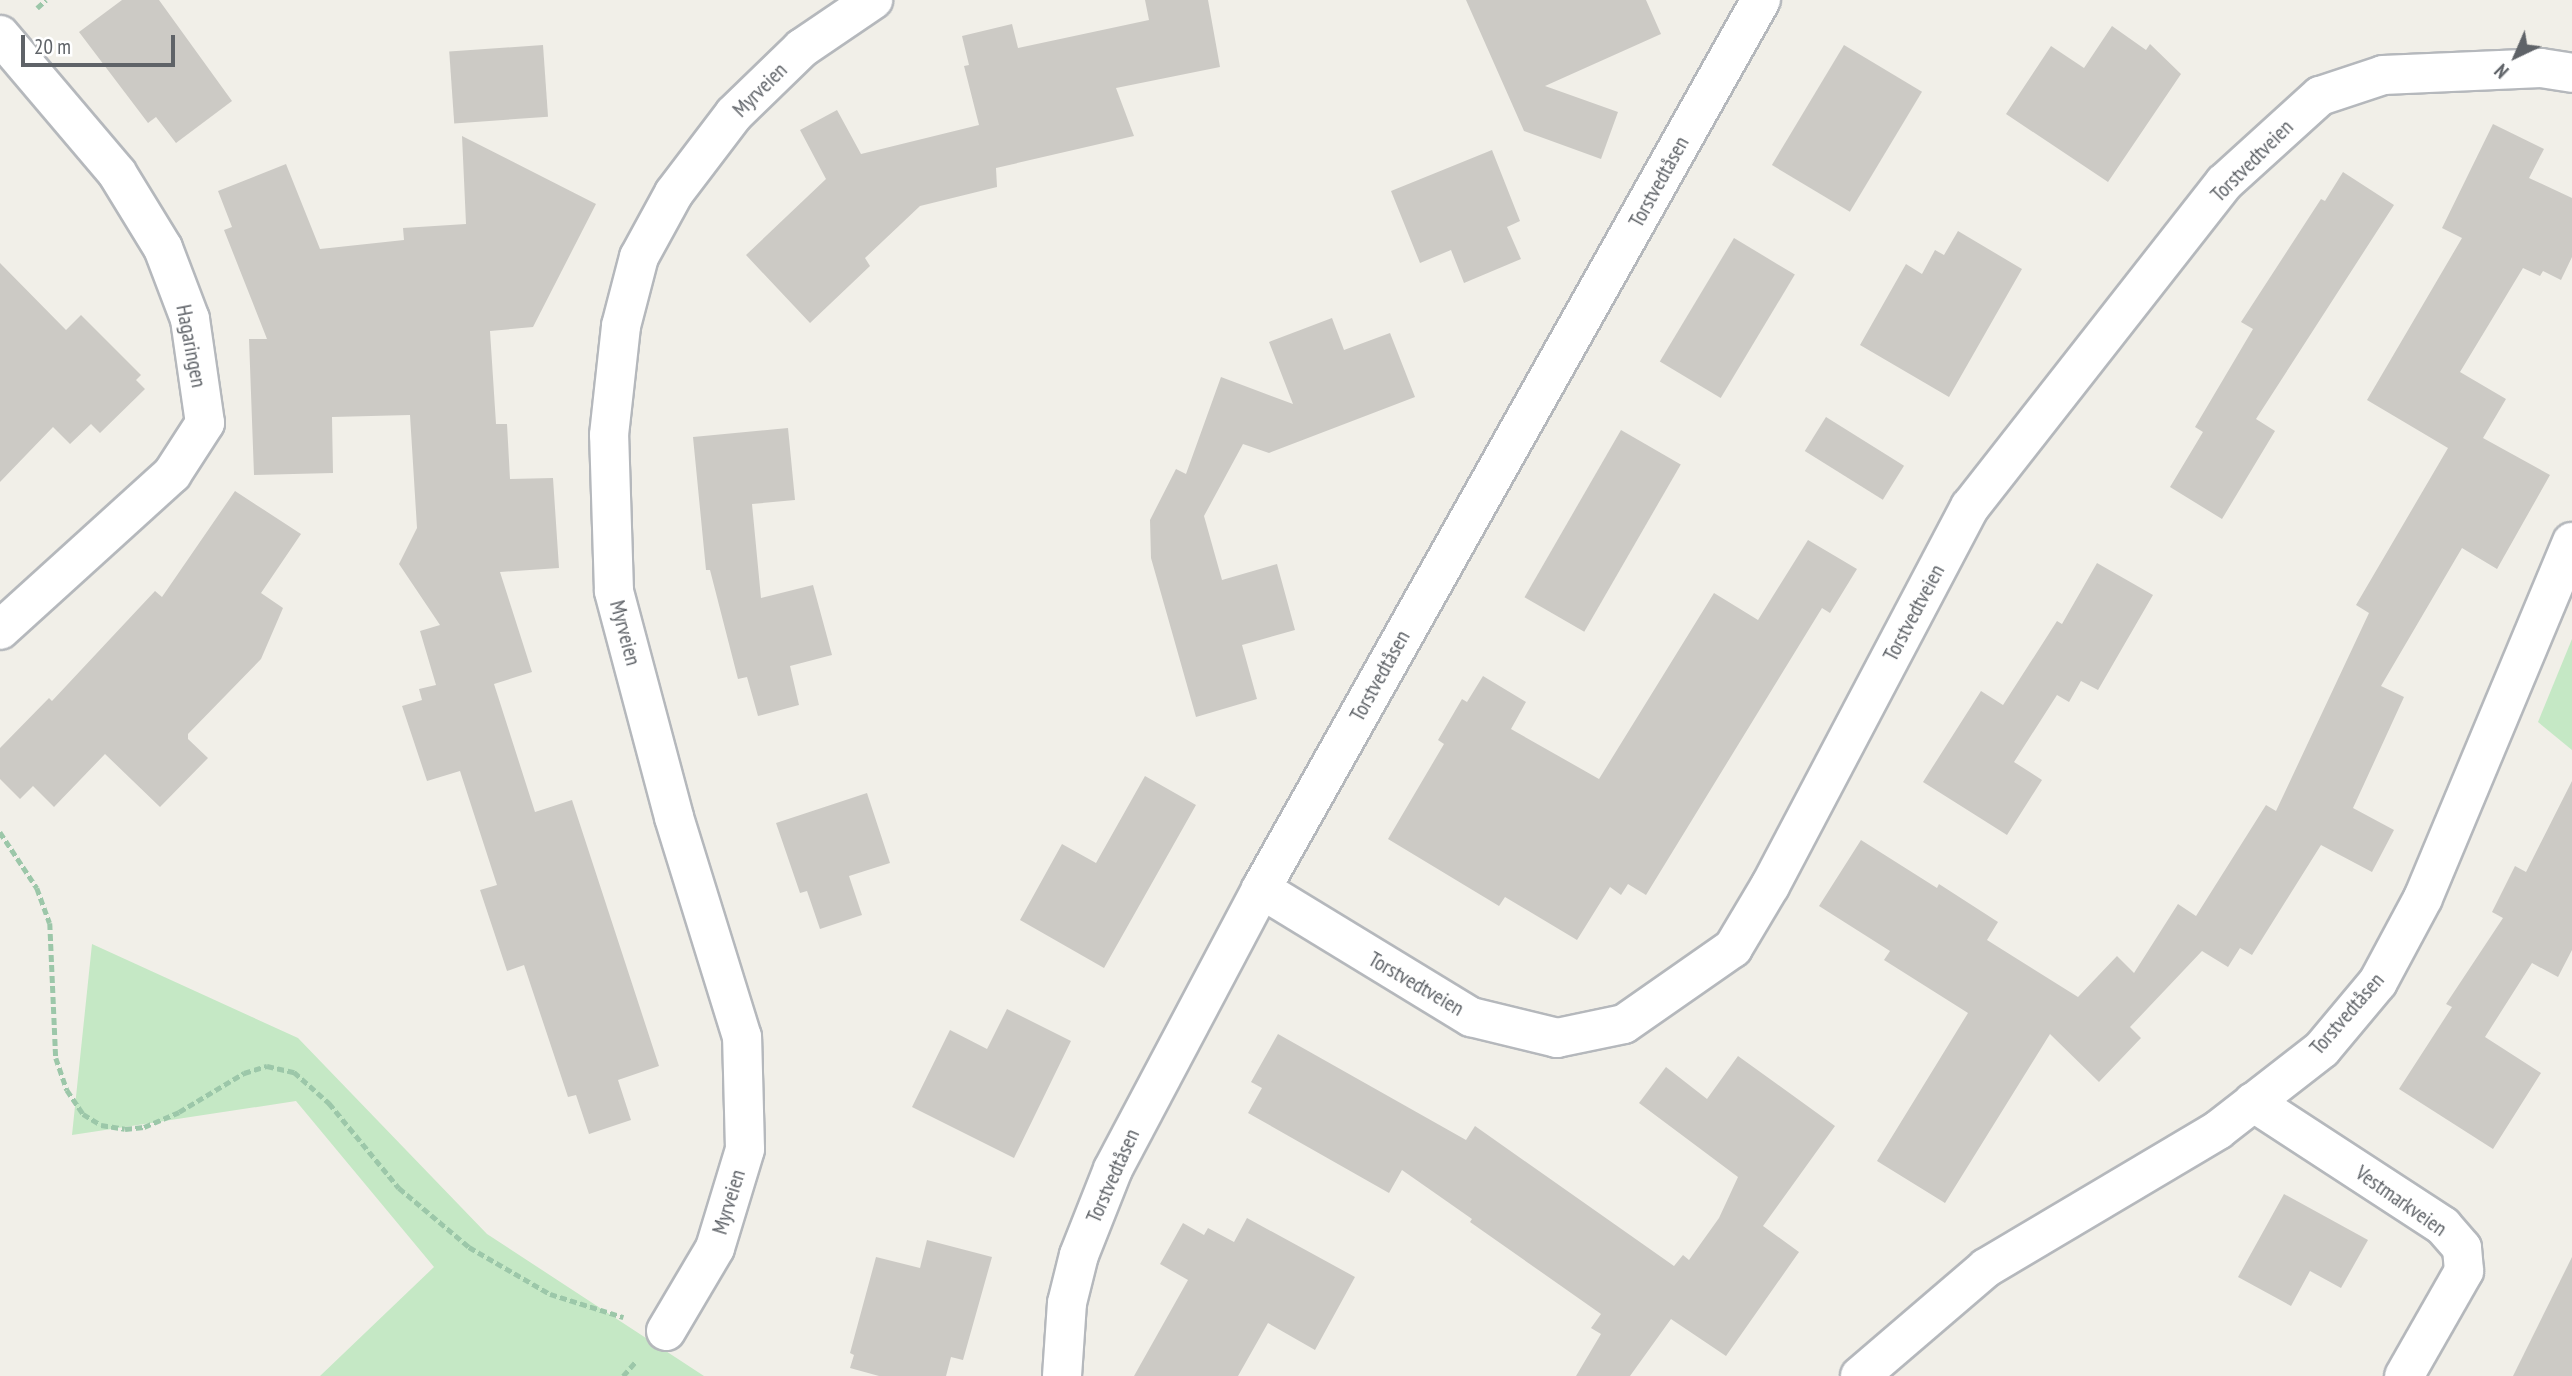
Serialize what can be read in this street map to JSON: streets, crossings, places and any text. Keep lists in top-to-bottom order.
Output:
{
  "streets": {
    "street": [
      "Myrveien",
      "Torstvedtveien",
      "Torstvedtåsen",
      "Hagaringen",
      "Vestmarkveien"
    ]
  },
  "crossings": [
    ["Torstvedtveien", "Torstvedtåsen"],
    ["Torstvedtåsen", "Vestmarkveien"]
  ],
  "scale_bar": "20 m",
  "north": "bottom left"
}
